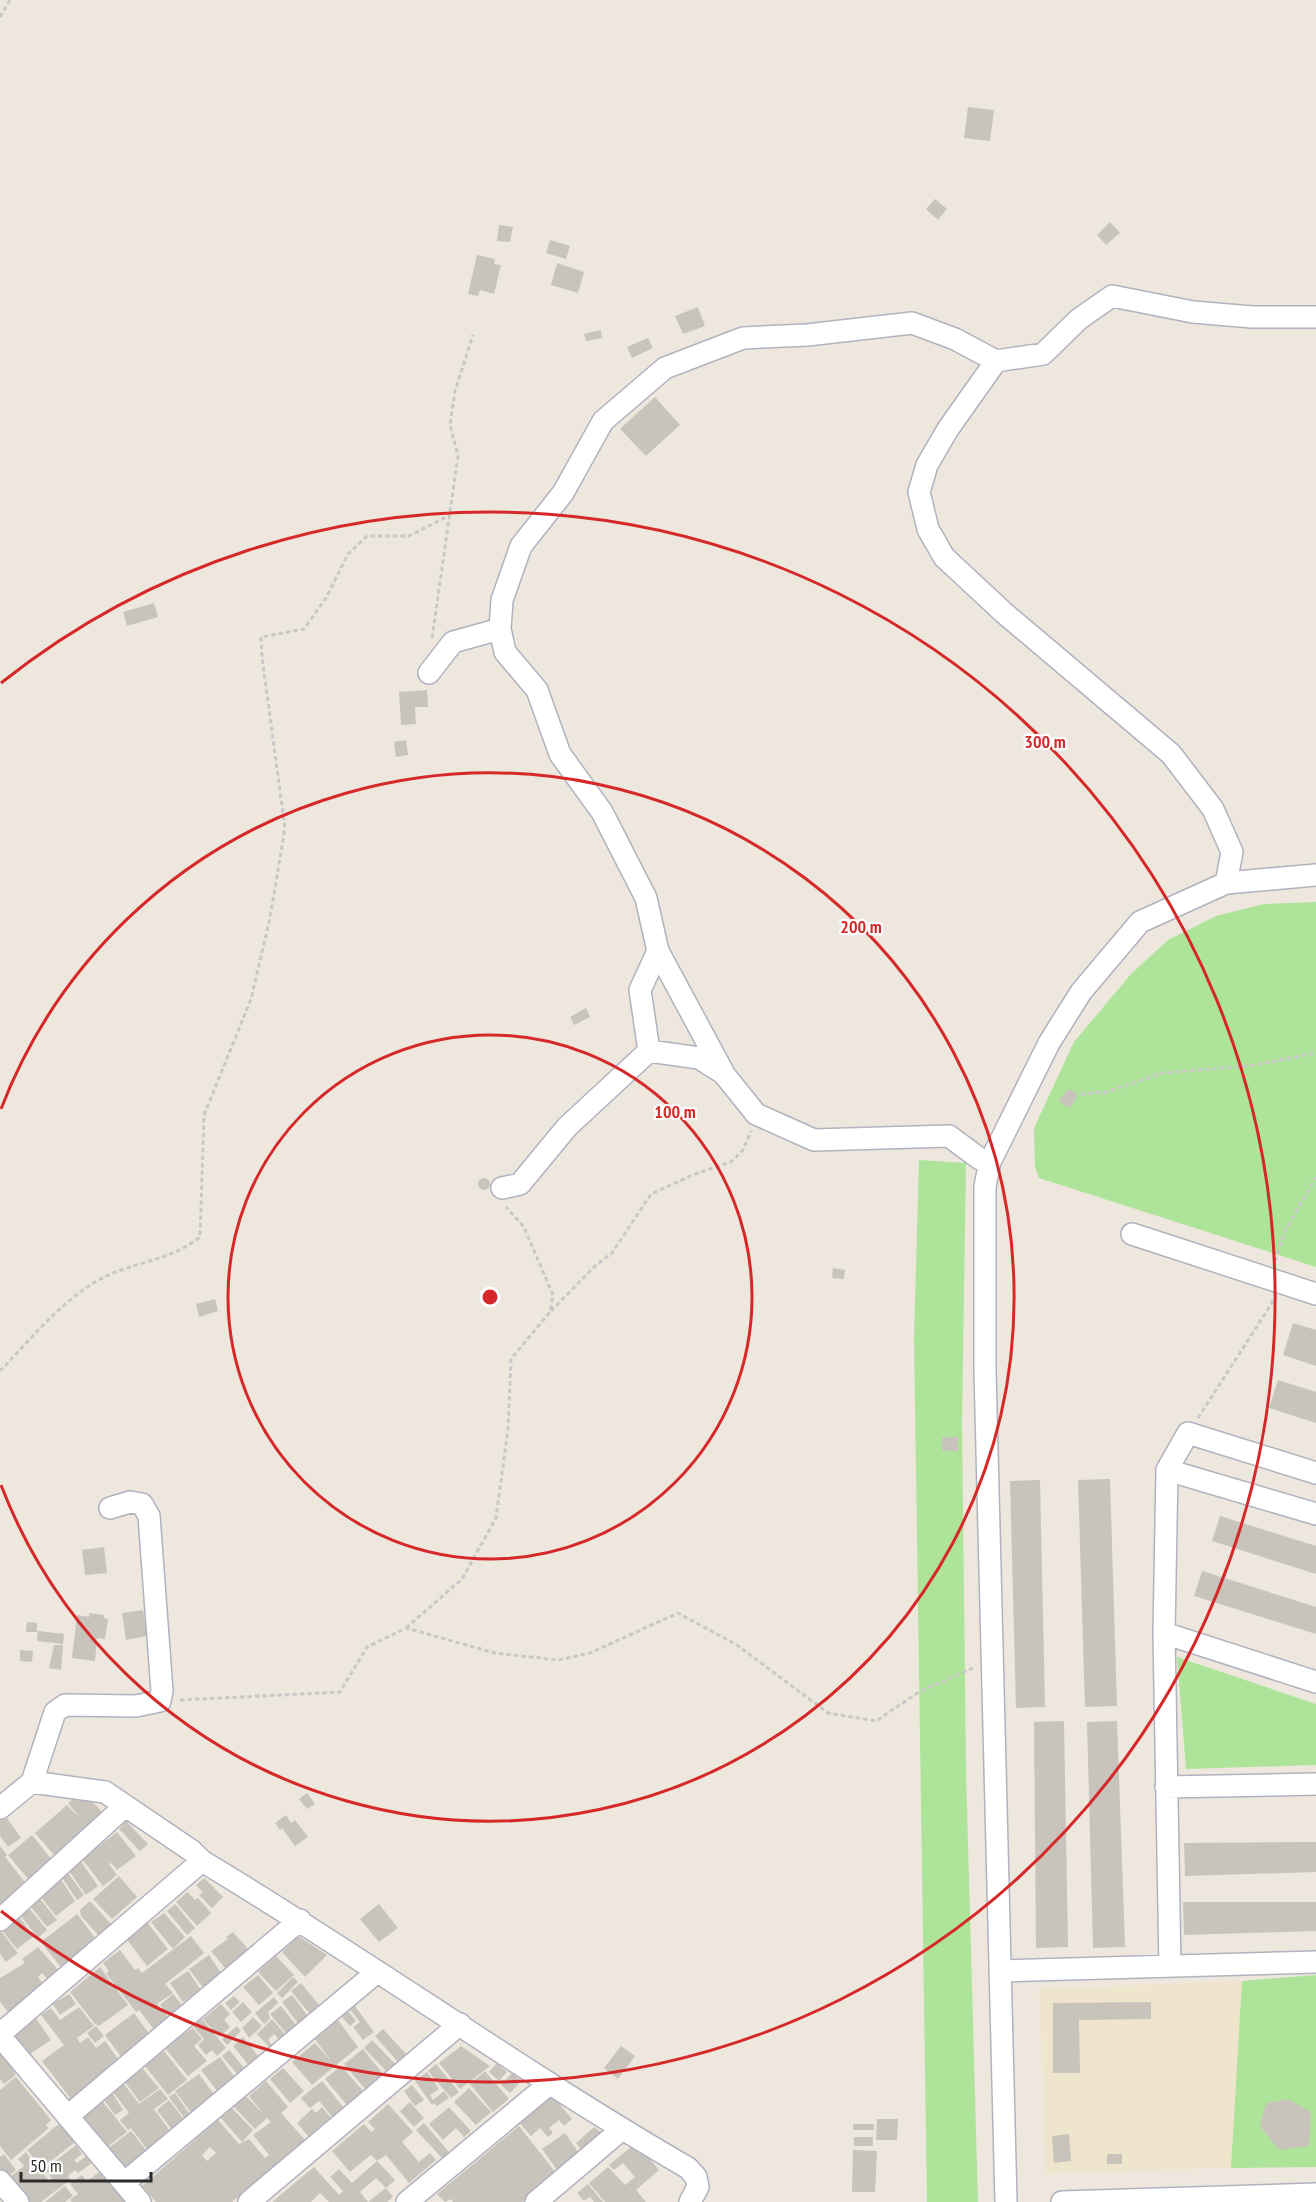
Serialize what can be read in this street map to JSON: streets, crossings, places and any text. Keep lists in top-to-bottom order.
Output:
{
  "scale_bar": "50 m",
  "rings": ["300 m", "200 m", "100 m"]
}
